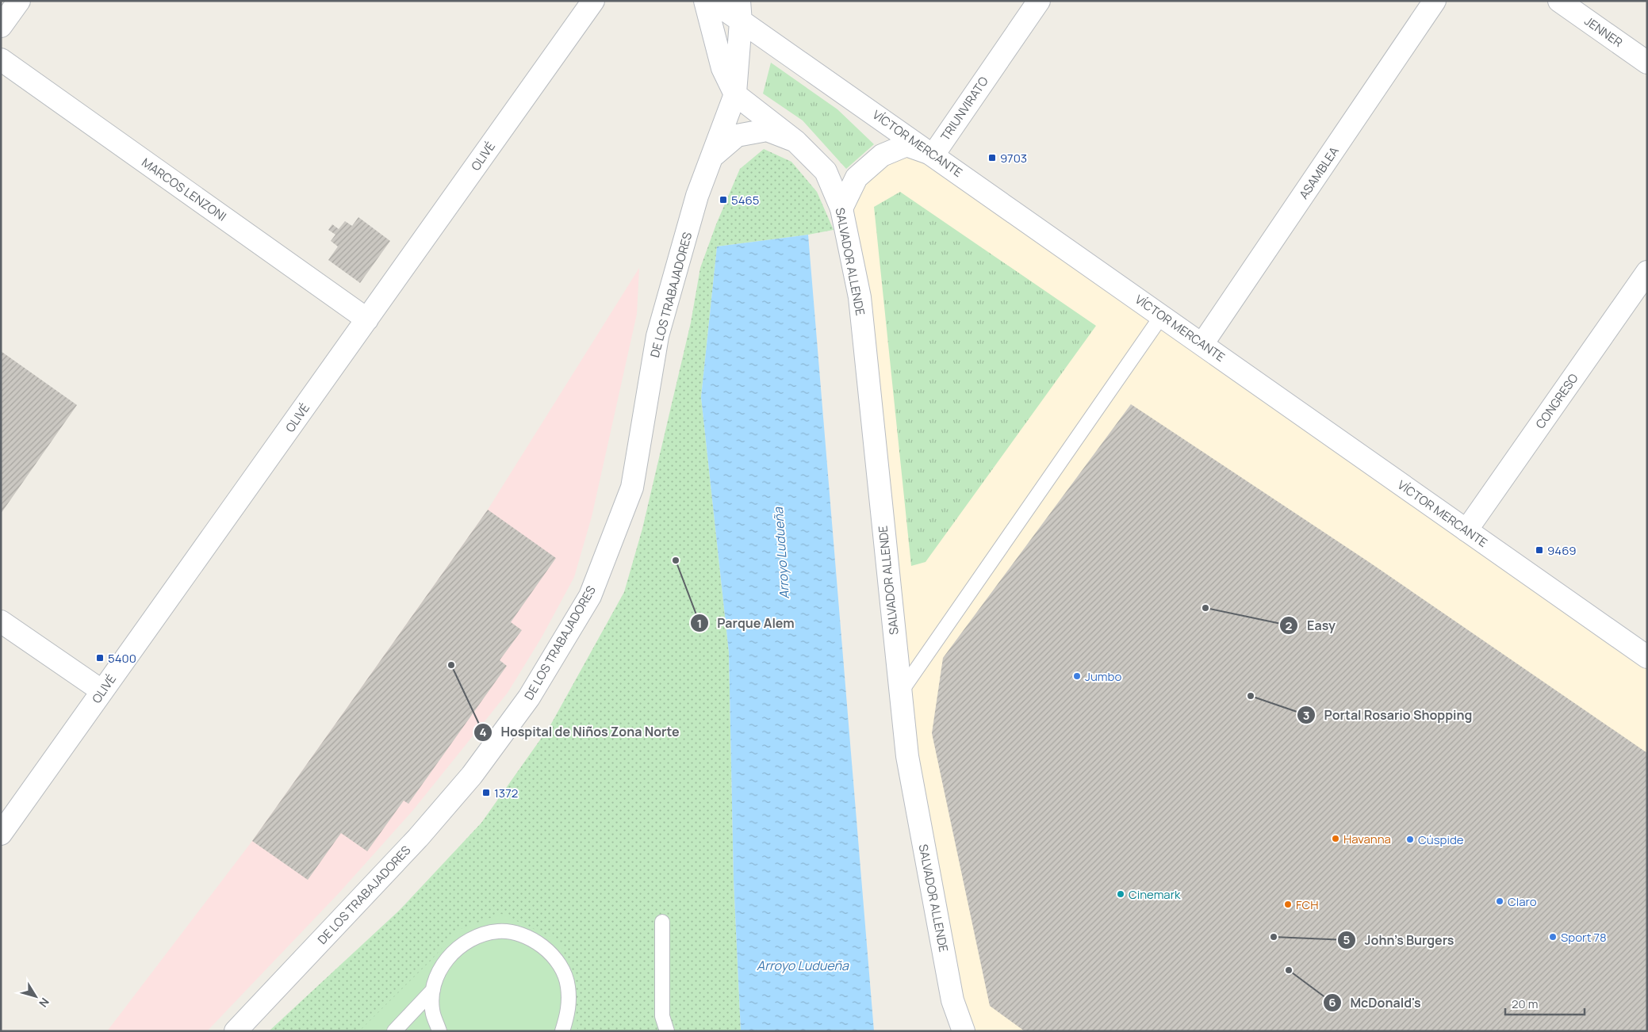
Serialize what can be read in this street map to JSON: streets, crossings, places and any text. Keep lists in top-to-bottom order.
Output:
{
  "streets": {
    "street": [
      "JENNER",
      "TRIUNVIRATO",
      "VÍCTOR MERCANTE",
      "OLIVÉ",
      "ASAMBLEA",
      "MARCOS LENZONI",
      "SALVADOR ALLENDE",
      "DE LOS TRABAJADORES",
      "CONGRESO"
    ]
  },
  "crossings": [
    ["TRIUNVIRATO", "VÍCTOR MERCANTE"],
    ["VÍCTOR MERCANTE", "ASAMBLEA"],
    ["VÍCTOR MERCANTE", "DE LOS TRABAJADORES"],
    ["VÍCTOR MERCANTE", "CONGRESO"],
    ["OLIVÉ", "MARCOS LENZONI"],
    ["SALVADOR ALLENDE", "DE LOS TRABAJADORES"]
  ],
  "water": ["Arroyo Ludueña"],
  "places": {
    "transit": [
      "9703",
      "5465",
      "9469",
      "5400",
      "1372"
    ],
    "other": [
      "Parque Alem",
      "Easy",
      "Hospital de Niños Zona Norte",
      "Jumbo",
      "Portal Rosario Shopping",
      "Havanna",
      "Cúspide",
      "Cinemark",
      "Claro",
      "FCH",
      "John's Burgers",
      "Sport 78",
      "McDonald's"
    ]
  },
  "scale_bar": "20 m",
  "north": "bottom right"
}
